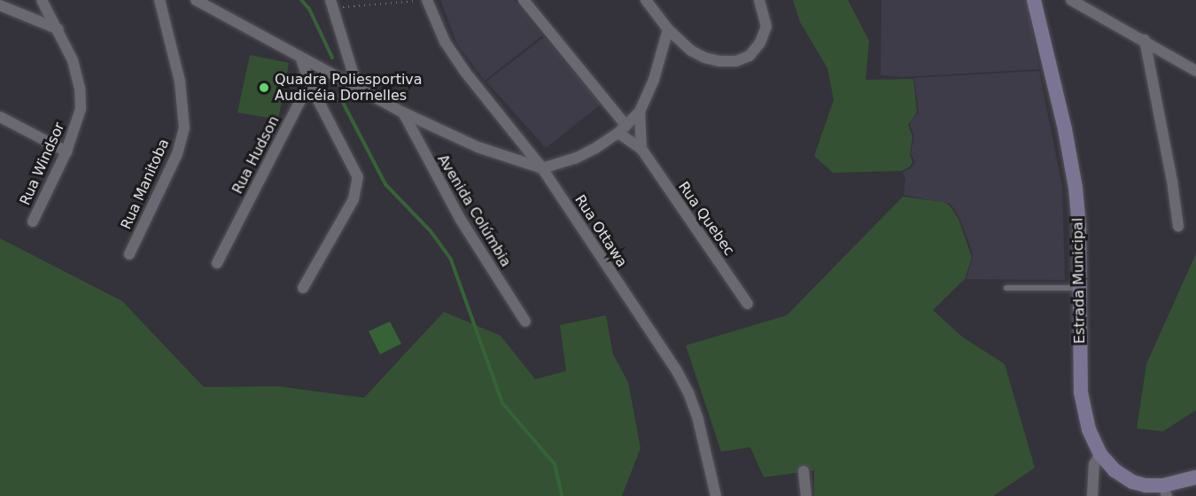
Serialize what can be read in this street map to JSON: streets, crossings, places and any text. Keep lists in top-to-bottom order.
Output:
{
  "streets": {
    "main road": ["Estrada Municipal"],
    "street": [
      "Rua Hudson",
      "Rua Windsor",
      "Rua Manitoba",
      "Avenida Colúmbia",
      "Rua Quebec",
      "Rua Ottawa"
    ]
  },
  "places": ["Quadra Poliesportiva Audicéia Dornelles"]
}
